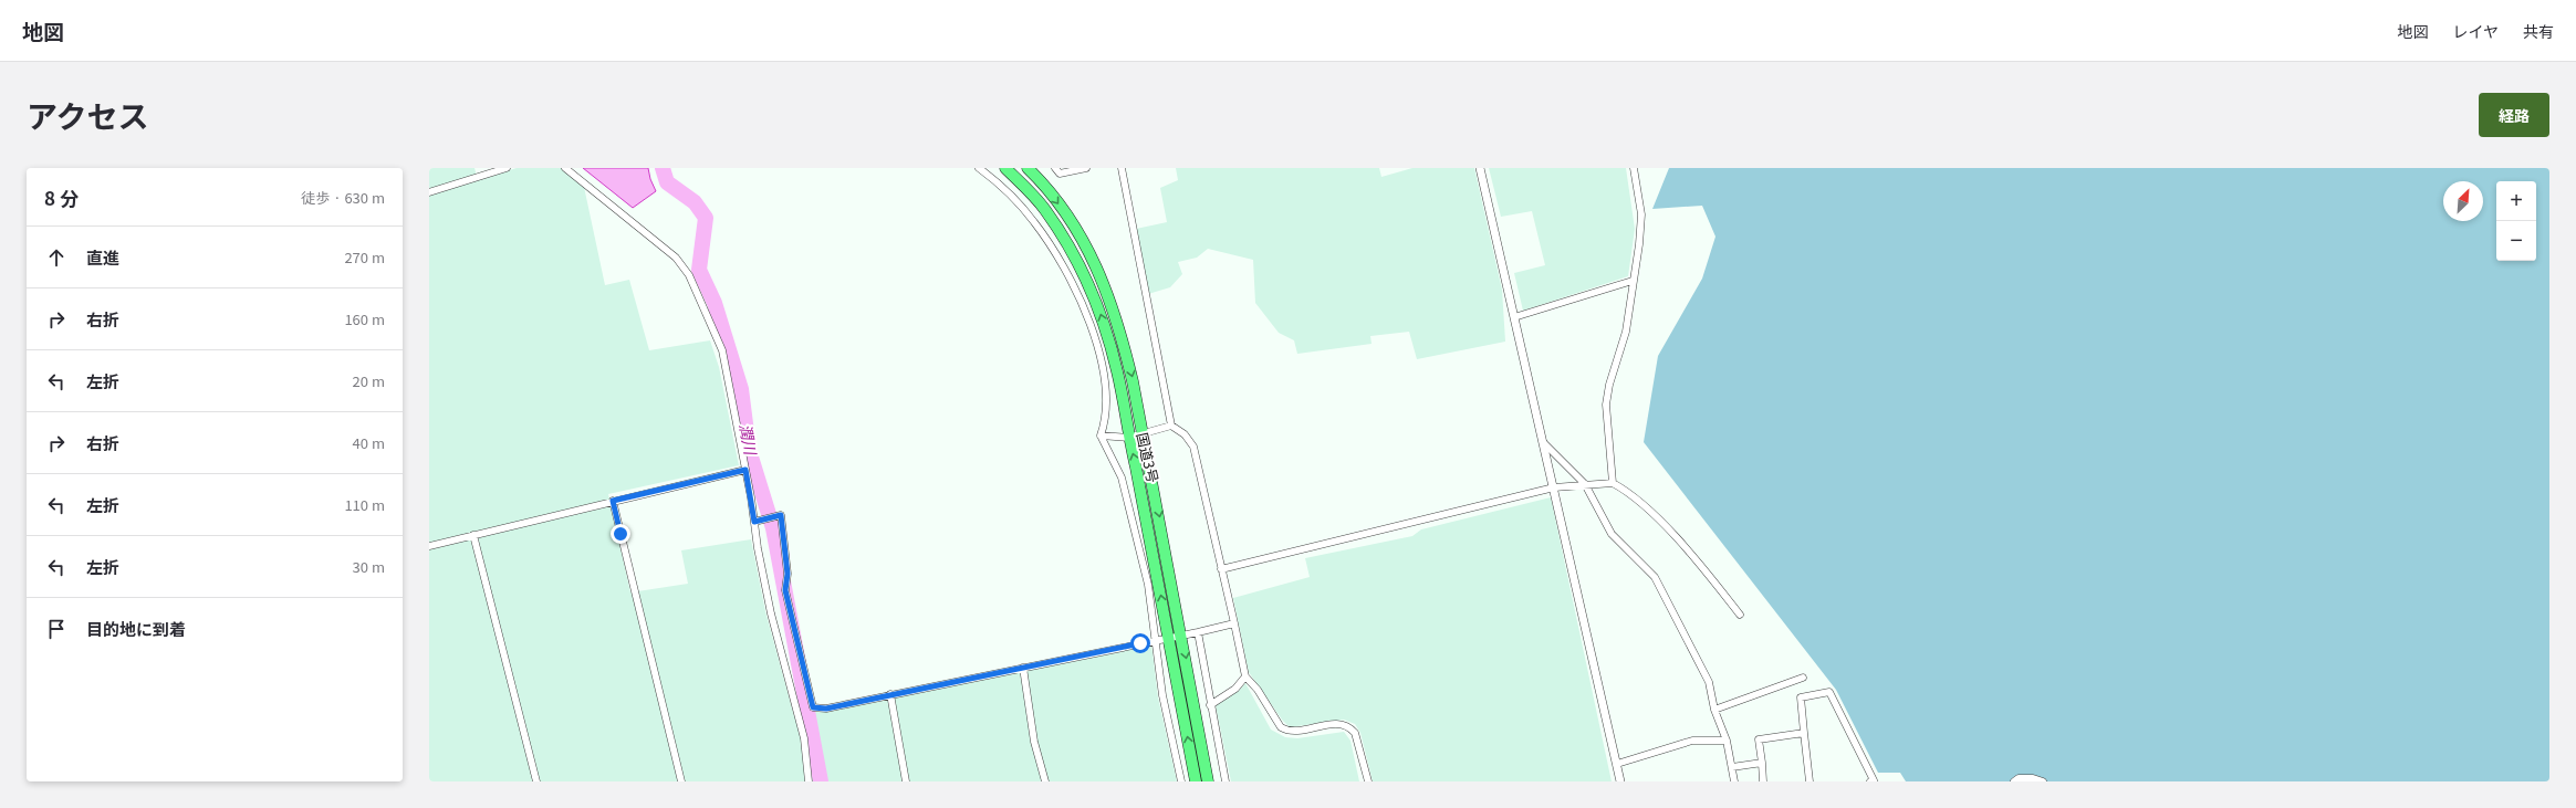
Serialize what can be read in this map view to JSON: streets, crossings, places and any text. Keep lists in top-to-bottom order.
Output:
{
  "streets": {
    "highway": ["国道3号"]
  },
  "water": ["潤川"],
  "north": "top right",
  "page": {
    "header": "地図",
    "nav": ["地図", "レイヤ", "共有"],
    "title": "アクセス",
    "buttons": "経路",
    "heading": ["8 分", "徒歩 · 630 m"],
    "map_buttons": ["+", "−"],
    "list": [
      ["直進", "270 m"],
      ["右折", "160 m"],
      ["左折", "20 m"],
      ["右折", "40 m"],
      ["左折", "110 m"],
      ["左折", "30 m"],
      "目的地に到着"
    ]
  }
}
